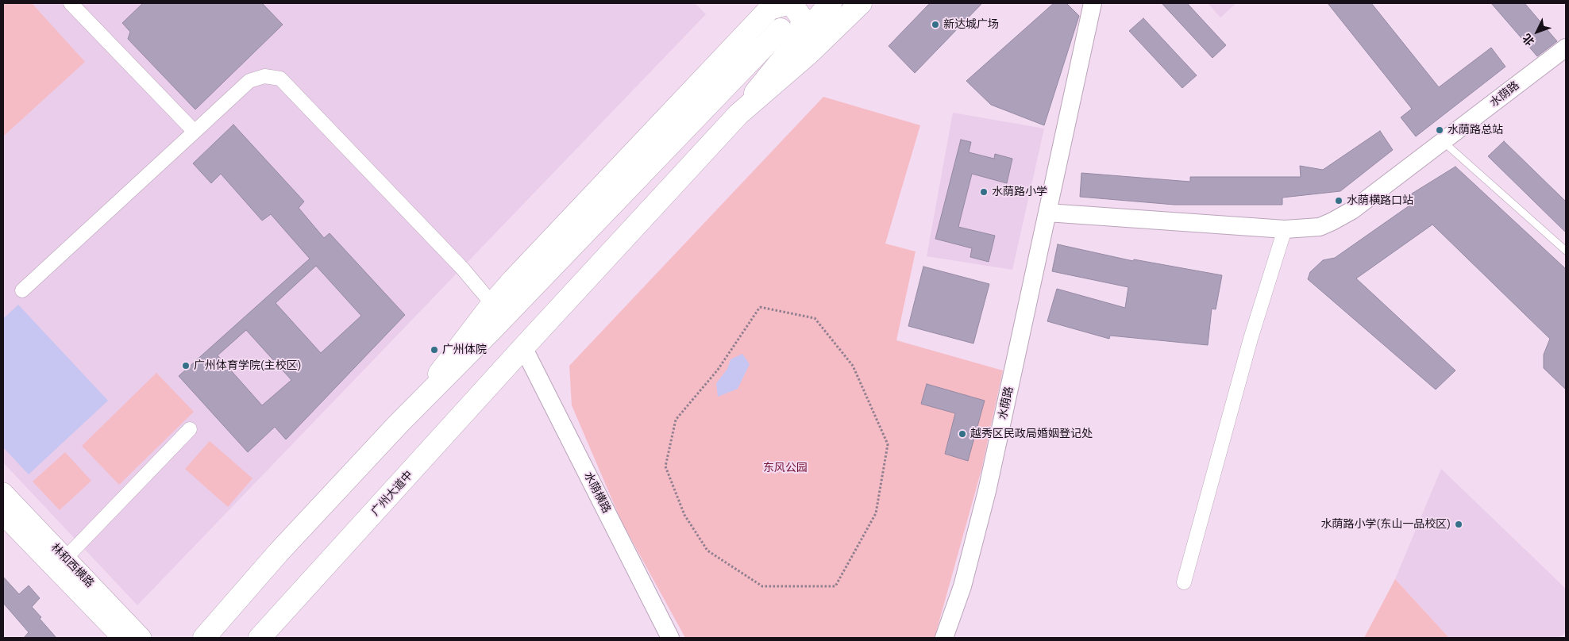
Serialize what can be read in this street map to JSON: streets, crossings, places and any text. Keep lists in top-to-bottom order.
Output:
{
  "streets": {
    "main road": ["广州大道中", "林和西横路"],
    "street": ["水荫路", "水荫横路"]
  },
  "crossings": [
    ["水荫横路", "广州大道中"]
  ],
  "parks": ["东风公园"],
  "places": [
    "新达城广场",
    "水荫路总站",
    "水荫路小学",
    "水荫横路口站",
    "广州体院",
    "广州体育学院(主校区)",
    "越秀区民政局婚姻登记处",
    "水荫路小学(东山一品校区)"
  ],
  "north": "bottom left"
}
